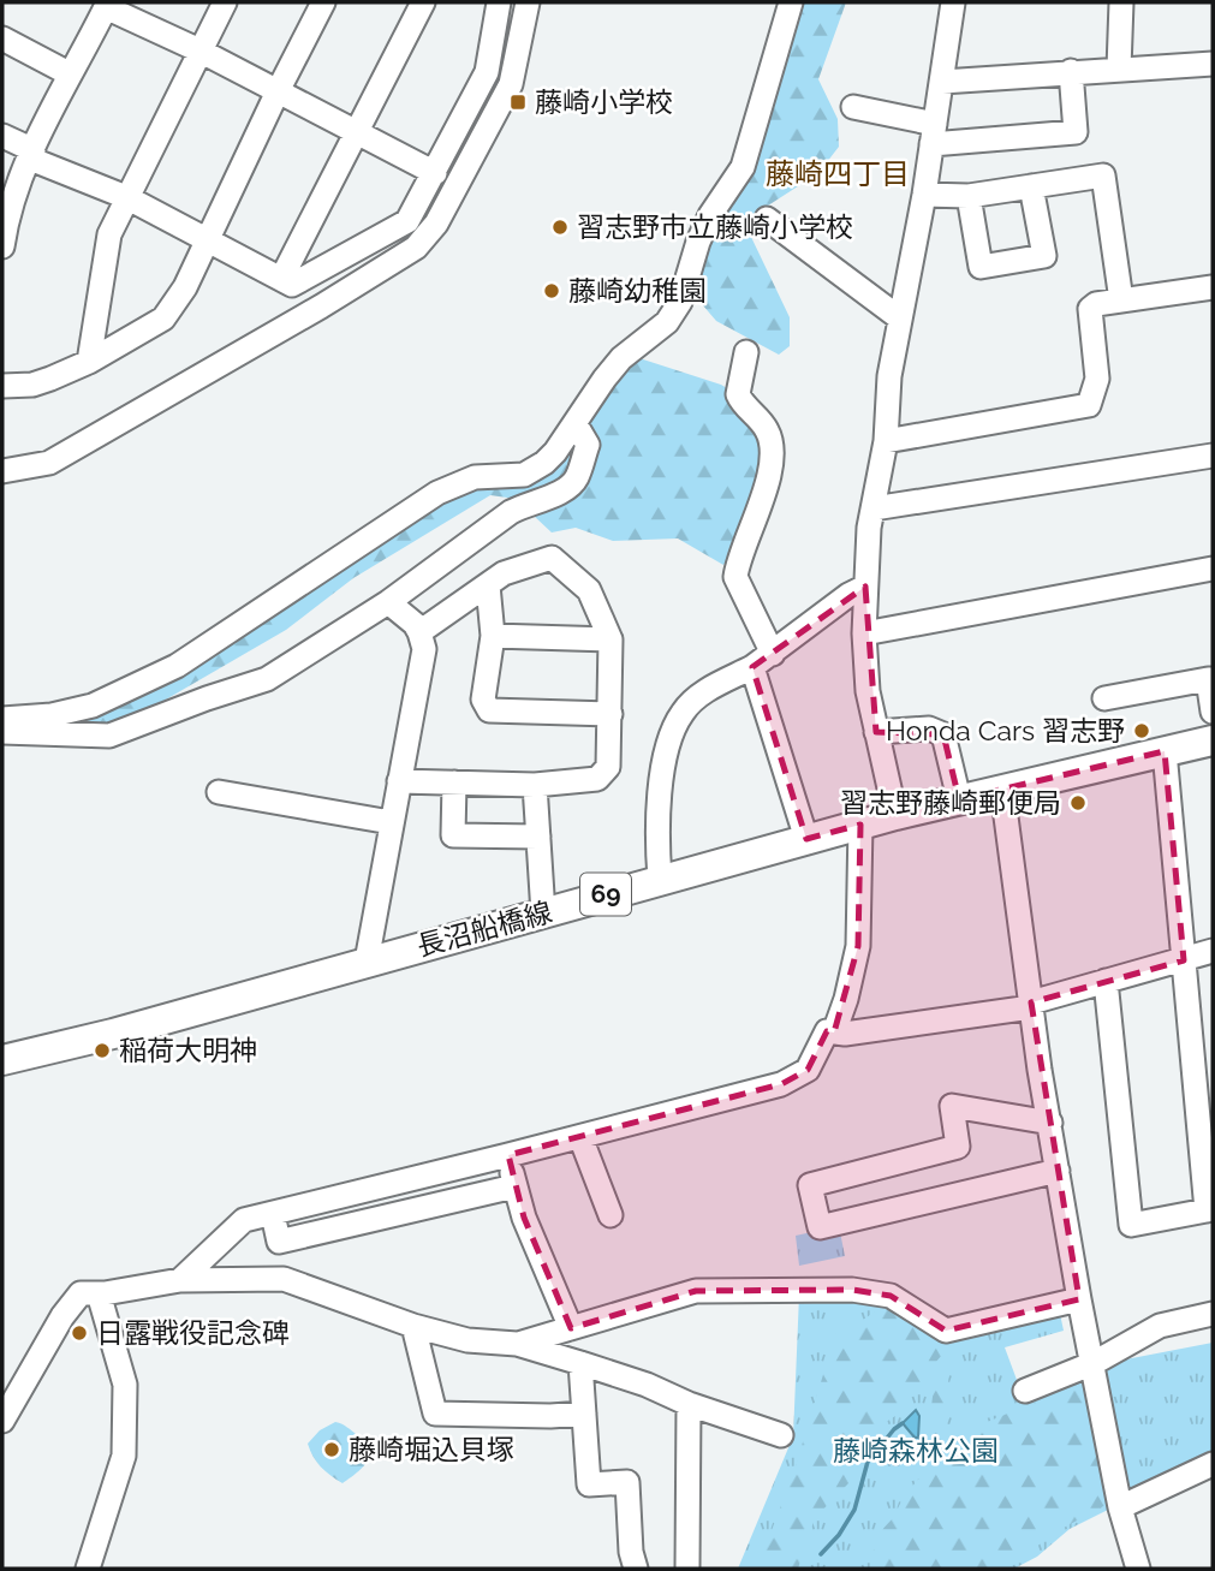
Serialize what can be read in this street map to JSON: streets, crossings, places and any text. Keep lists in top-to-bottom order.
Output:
{
  "streets": {
    "main road": ["69", "長沼船橋線"]
  },
  "districts": ["藤崎四丁目"],
  "parks": ["藤崎森林公園"],
  "places": {
    "transit": ["藤崎小学校"],
    "other": [
      "習志野市立藤崎小学校",
      "藤崎幼稚園",
      "Honda Cars 習志野",
      "習志野藤崎郵便局",
      "稲荷大明神",
      "日露戦役記念碑",
      "藤崎堀込貝塚"
    ]
  }
}
